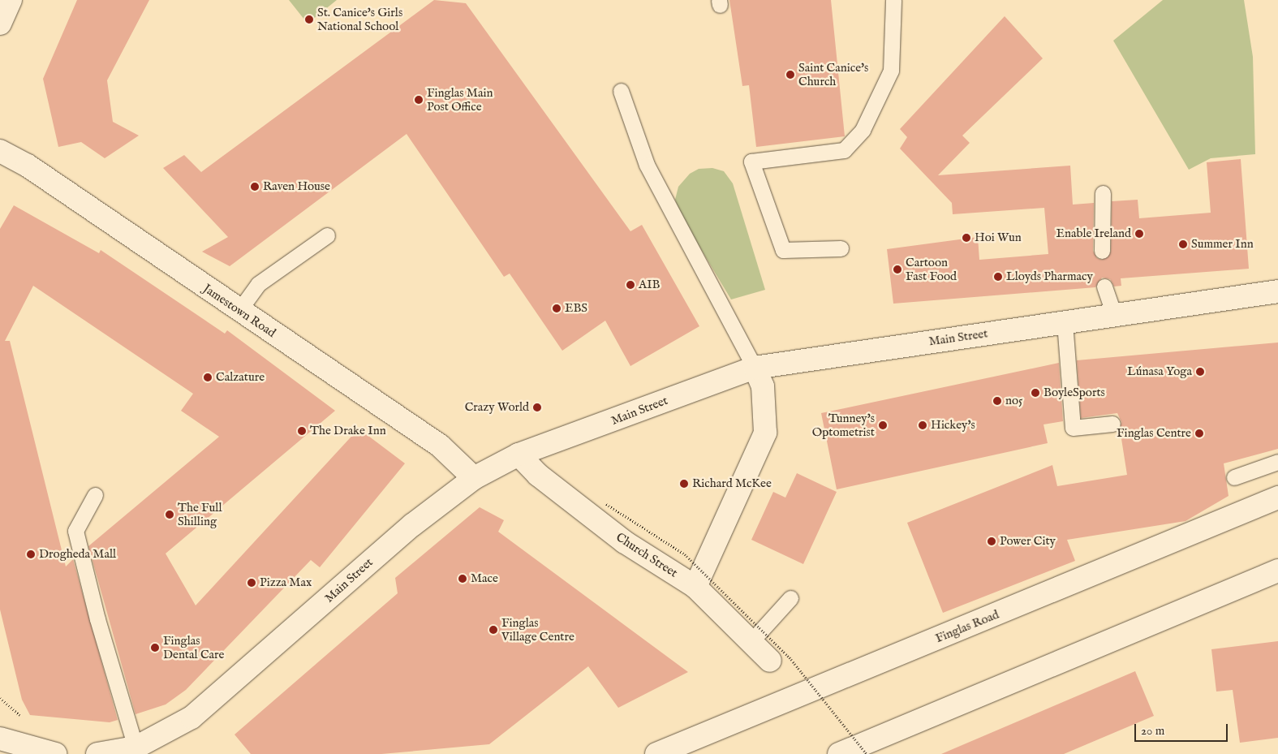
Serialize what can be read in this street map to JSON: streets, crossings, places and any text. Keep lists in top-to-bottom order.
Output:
{
  "streets": {
    "street": [
      "Jamestown Road",
      "Main Street",
      "Church Street",
      "Finglas Road"
    ]
  },
  "crossings": [
    ["Jamestown Road", "Main Street"],
    ["Main Street", "Church Street"]
  ],
  "places": [
    "St. Canice's Girls National School",
    "Saint Canice's Church",
    "Finglas Main Post Office",
    "Raven House",
    "Enable Ireland",
    "Hoi Wun",
    "Summer Inn",
    "Cartoon Fast Food",
    "Lloyds Pharmacy",
    "AIB",
    "EBS",
    "Lúnasa Yoga",
    "Calzature",
    "BoyleSports",
    "no5",
    "Crazy World",
    "Tunney's Optometrist",
    "Hickey's",
    "The Drake Inn",
    "Finglas Centre",
    "Richard McKee",
    "The Full Shilling",
    "Power City",
    "Drogheda Mall",
    "Mace",
    "Pizza Max",
    "Finglas Village Centre",
    "Finglas Dental Care"
  ],
  "scale_bar": "20 m"
}
